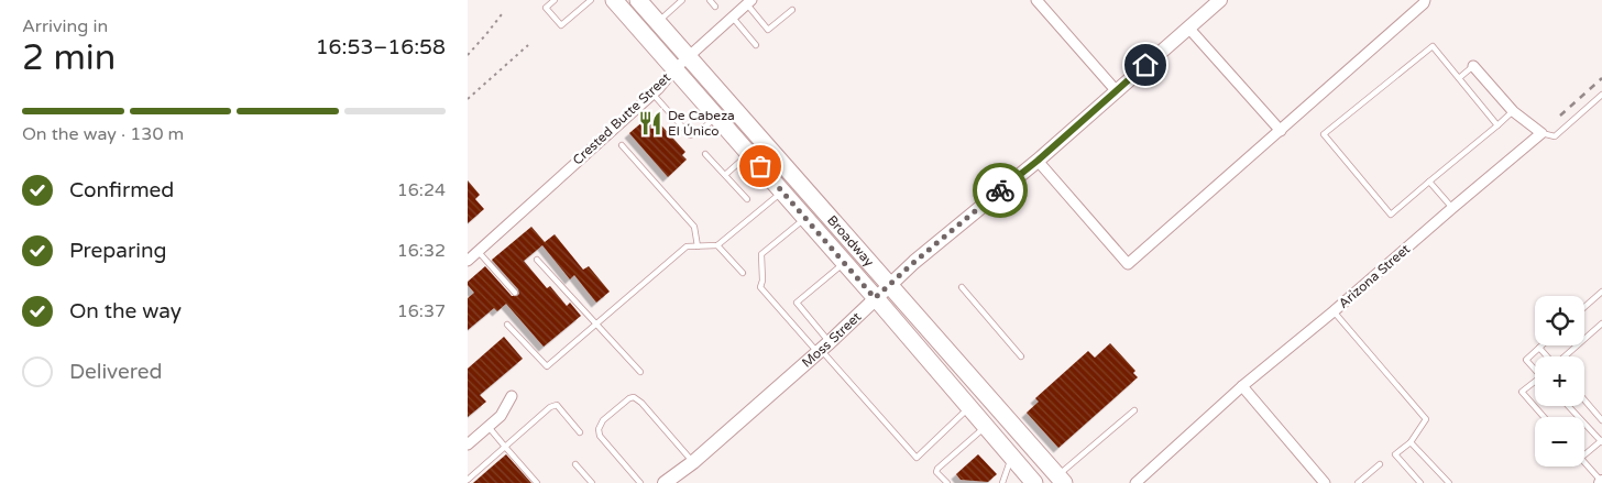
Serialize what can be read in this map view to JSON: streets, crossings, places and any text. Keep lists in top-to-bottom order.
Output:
{
  "streets": {
    "main road": ["Broadway"],
    "street": ["Crested Butte Street", "Arizona Street", "Moss Street"]
  },
  "crossings": [
    ["Crested Butte Street", "Broadway"],
    ["Broadway", "Moss Street"]
  ],
  "places": {
    "restaurant": ["De Cabeza El Único"]
  },
  "page": {
    "heading": ["2 min", "Arriving in", "16:53–16:58"],
    "bar": "On the way · 130 m",
    "list": [
      ["Confirmed", "16:24"],
      ["Preparing", "16:32"],
      ["On the way", "16:37"],
      "Delivered"
    ],
    "map_buttons": ["+", "−"]
  }
}
